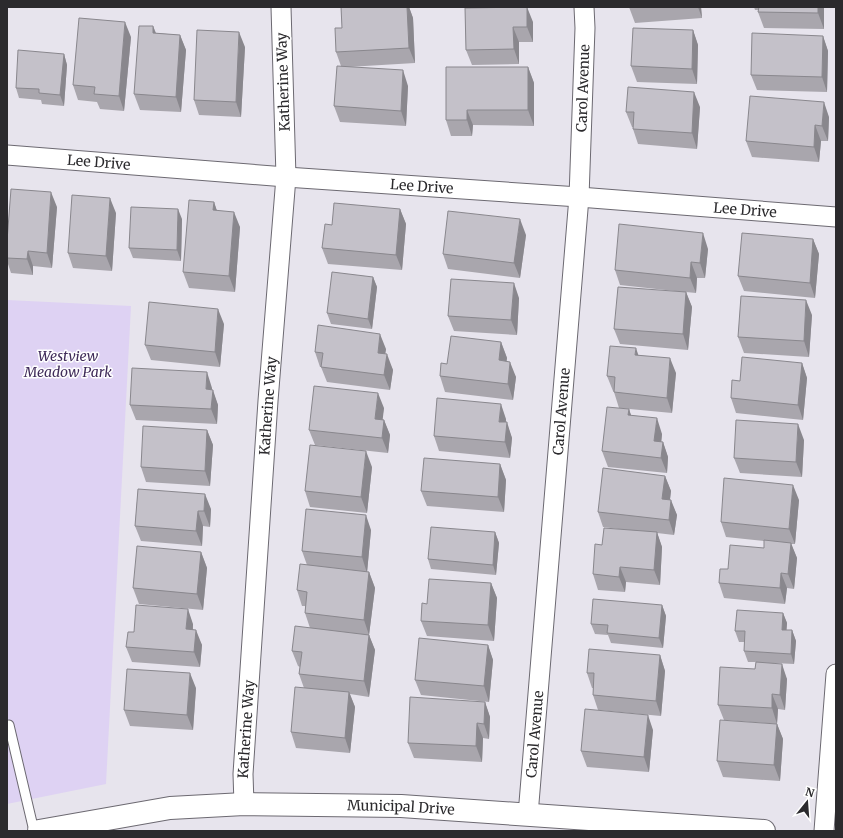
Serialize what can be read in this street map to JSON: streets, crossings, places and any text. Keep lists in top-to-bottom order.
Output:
{
  "streets": {
    "street": [
      "Katherine Way",
      "Carol Avenue",
      "Lee Drive",
      "Municipal Drive"
    ]
  },
  "crossings": [
    ["Katherine Way", "Lee Drive"],
    ["Katherine Way", "Municipal Drive"],
    ["Carol Avenue", "Lee Drive"],
    ["Carol Avenue", "Municipal Drive"]
  ],
  "parks": ["Westview Meadow Park"],
  "north": "top"
}
